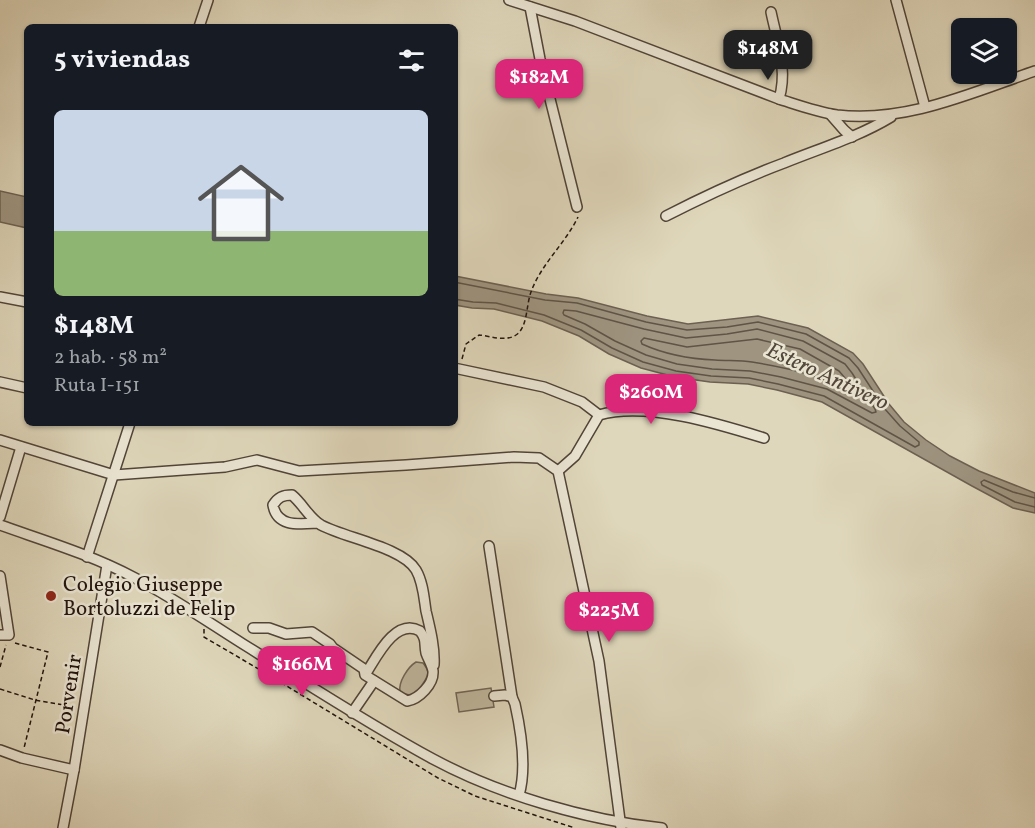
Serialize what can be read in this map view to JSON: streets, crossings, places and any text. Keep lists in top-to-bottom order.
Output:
{
  "streets": {
    "street": ["Porvenir"]
  },
  "water": ["Estero Antivero"],
  "places": ["Colegio Giuseppe Bortoluzzi de Felip"],
  "page": {
    "heading": "5 viviendas",
    "price": [
      "$148M",
      "$182M",
      "$260M",
      "$225M",
      "$166M"
    ],
    "list": [
      {
        "name": "$148M",
        "note": "2 hab. · 58 m² · Ruta I-151"
      }
    ]
  }
}
